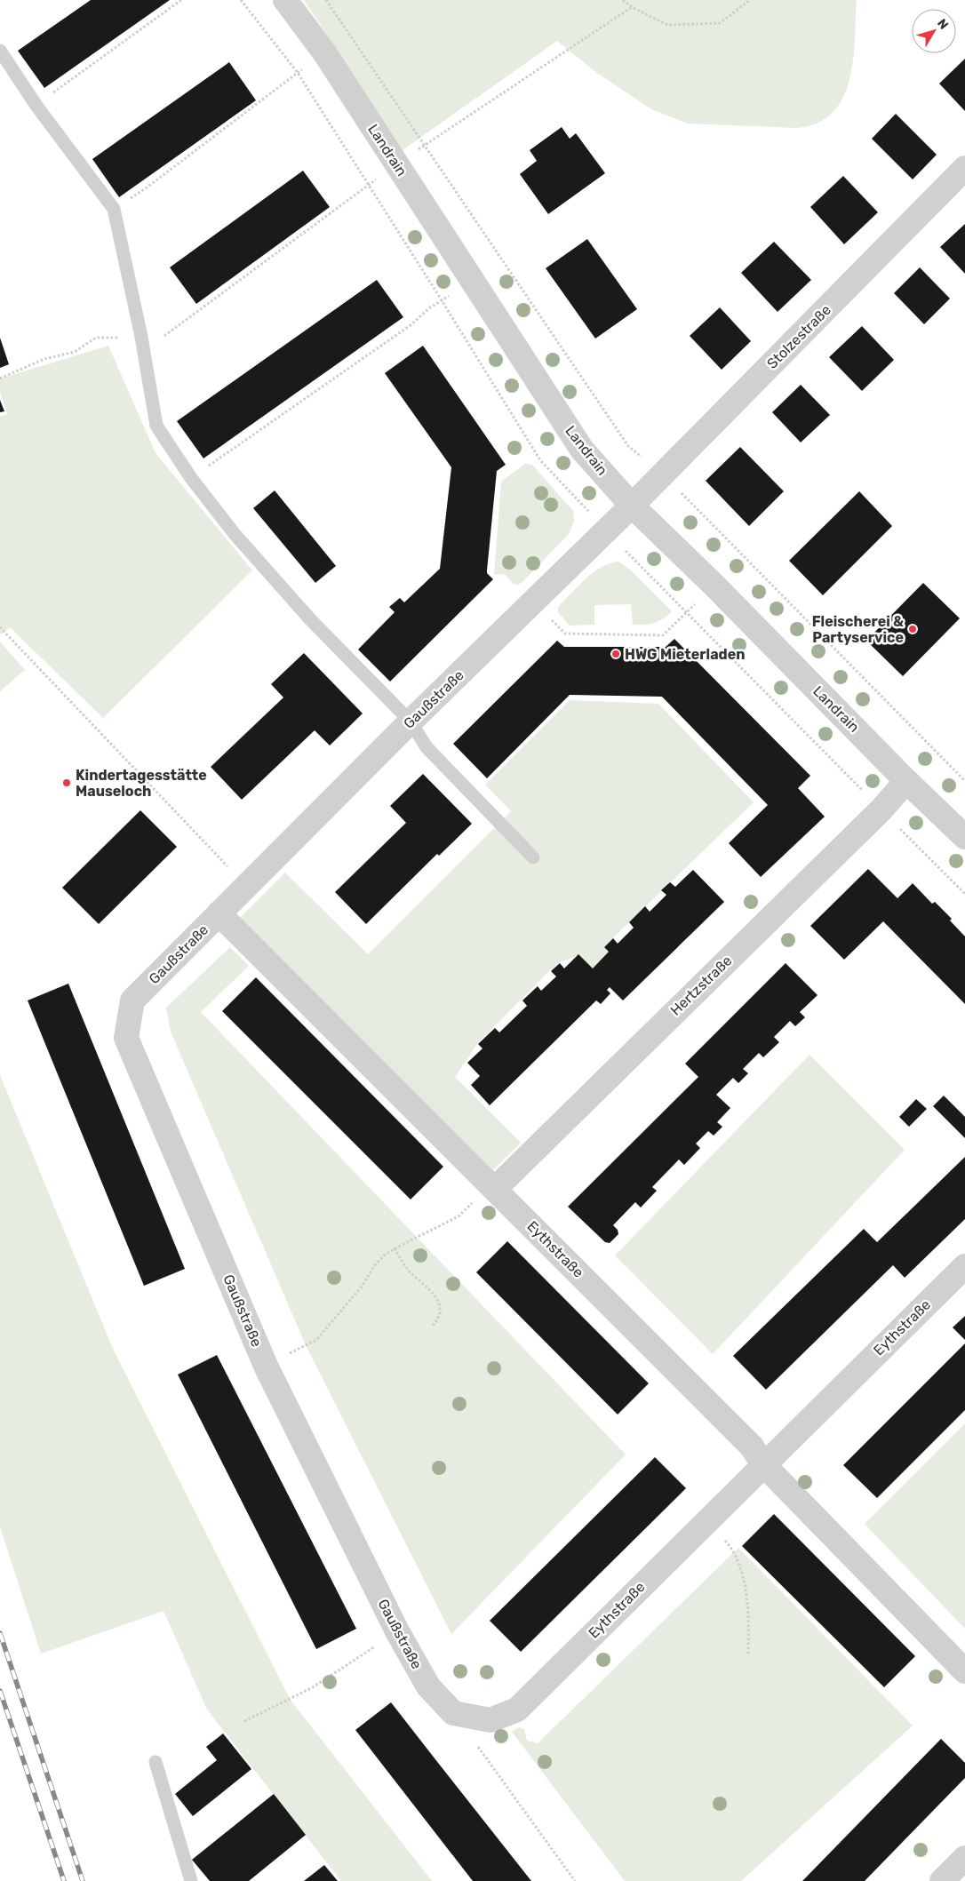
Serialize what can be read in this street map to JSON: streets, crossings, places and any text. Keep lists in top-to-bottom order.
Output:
{
  "streets": {
    "street": [
      "Landrain",
      "Stolzestraße",
      "Gaußstraße",
      "Hertzstraße",
      "Eythstraße"
    ]
  },
  "crossings": [
    ["Landrain", "Stolzestraße"],
    ["Landrain", "Gaußstraße"],
    ["Landrain", "Hertzstraße"],
    ["Stolzestraße", "Gaußstraße"],
    ["Gaußstraße", "Hertzstraße"],
    ["Gaußstraße", "Eythstraße"],
    ["Hertzstraße", "Eythstraße"]
  ],
  "places": ["Fleischerei & Partyservice", "HWG Mieterladen", "Kindertagesstätte Mauseloch"],
  "north": "top right"
}
